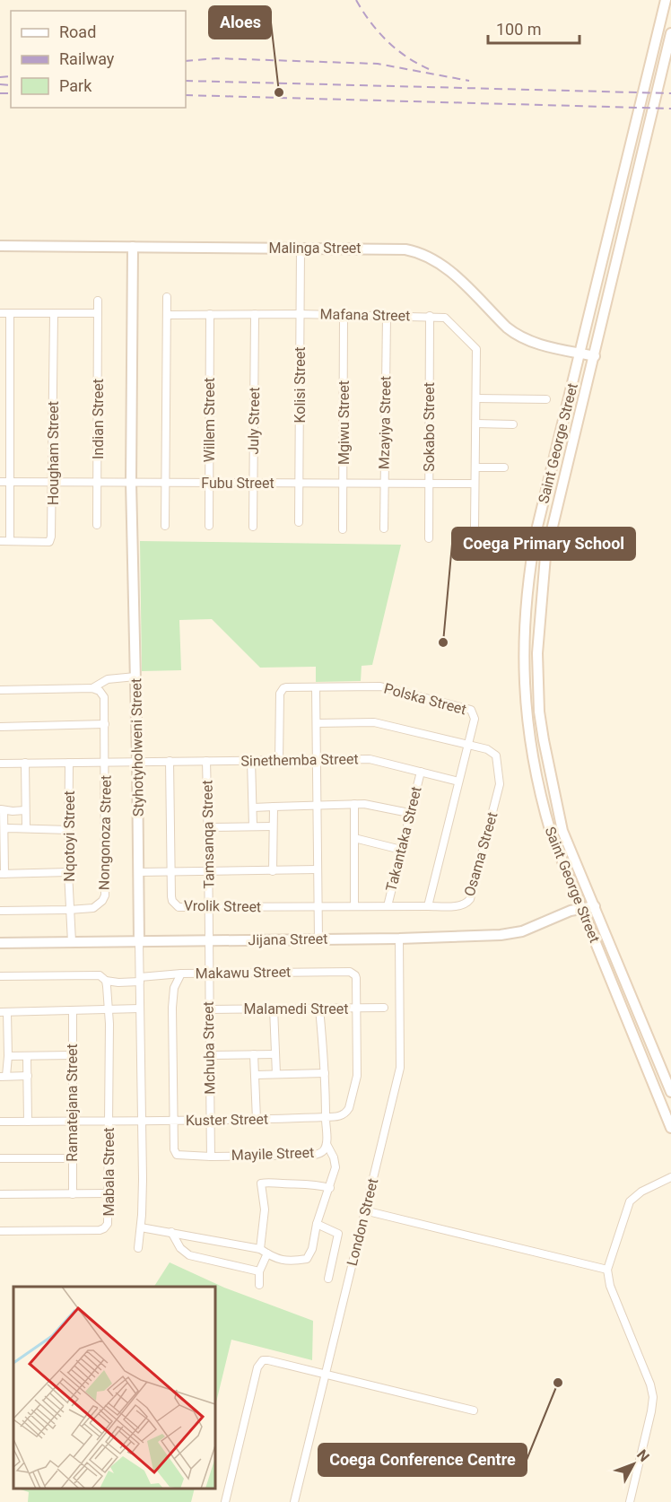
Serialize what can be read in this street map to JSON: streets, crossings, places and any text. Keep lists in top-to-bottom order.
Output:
{
  "streets": {
    "main road": [
      "Malinga Street",
      "Saint George Street",
      "Styhotyholweni Street",
      "Jijana Street"
    ],
    "street": [
      "Mafana Street",
      "Kolisi Street",
      "Indian Street",
      "Willem Street",
      "July Street",
      "Mgiwu Street",
      "Mzayiya Street",
      "Sokabo Street",
      "Hougham Street",
      "Fubu Street",
      "Polska Street",
      "Sinethemba Street",
      "Nongonoza Street",
      "Tamsanqa Street",
      "Nqotoyi Street",
      "Takantaka Street",
      "Osama Street",
      "Vrolik Street",
      "Makawu Street",
      "Malamedi Street",
      "Mchuba Street",
      "Ramatejana Street",
      "Kuster Street",
      "Mayile Street",
      "Mabala Street",
      "London Street"
    ]
  },
  "crossings": [
    ["Malinga Street", "Kolisi Street"],
    ["Malinga Street", "Saint George Street"],
    ["Malinga Street", "Styhotyholweni Street"],
    ["Mafana Street", "Kolisi Street"],
    ["Mafana Street", "Willem Street"],
    ["Mafana Street", "July Street"],
    ["Mafana Street", "Mgiwu Street"],
    ["Mafana Street", "Mzayiya Street"],
    ["Mafana Street", "Sokabo Street"],
    ["Mafana Street", "Fubu Street"],
    ["Kolisi Street", "Fubu Street"],
    ["Indian Street", "Fubu Street"],
    ["Willem Street", "Fubu Street"],
    ["July Street", "Fubu Street"],
    ["Mgiwu Street", "Fubu Street"],
    ["Mzayiya Street", "Fubu Street"],
    ["Sokabo Street", "Fubu Street"],
    ["Saint George Street", "Jijana Street"],
    ["Hougham Street", "Fubu Street"],
    ["Fubu Street", "Styhotyholweni Street"],
    ["Polska Street", "Sinethemba Street"],
    ["Polska Street", "Osama Street"],
    ["Styhotyholweni Street", "Sinethemba Street"],
    ["Styhotyholweni Street", "Jijana Street"],
    ["Styhotyholweni Street", "Kuster Street"],
    ["Sinethemba Street", "Nongonoza Street"],
    ["Sinethemba Street", "Tamsanqa Street"],
    ["Sinethemba Street", "Nqotoyi Street"],
    ["Sinethemba Street", "Takantaka Street"],
    ["Sinethemba Street", "Vrolik Street"],
    ["Nongonoza Street", "Nqotoyi Street"],
    ["Tamsanqa Street", "Vrolik Street"],
    ["Tamsanqa Street", "Jijana Street"],
    ["Tamsanqa Street", "Mchuba Street"],
    ["Nqotoyi Street", "Jijana Street"],
    ["Takantaka Street", "Osama Street"],
    ["Osama Street", "Vrolik Street"],
    ["Jijana Street", "Mchuba Street"],
    ["Jijana Street", "London Street"],
    ["Makawu Street", "Malamedi Street"],
    ["Makawu Street", "Mchuba Street"],
    ["Makawu Street", "Kuster Street"],
    ["Makawu Street", "Mayile Street"],
    ["Malamedi Street", "Mchuba Street"],
    ["Malamedi Street", "Kuster Street"],
    ["Malamedi Street", "Mayile Street"],
    ["Mchuba Street", "Kuster Street"],
    ["Mchuba Street", "Mayile Street"],
    ["Ramatejana Street", "Kuster Street"],
    ["Kuster Street", "Mayile Street"],
    ["Kuster Street", "Mabala Street"]
  ],
  "places": ["Aloes", "Coega Primary School", "Coega Conference Centre"],
  "legend": ["Road", "Railway", "Park"],
  "scale_bar": "100 m",
  "north": "top right"
}
